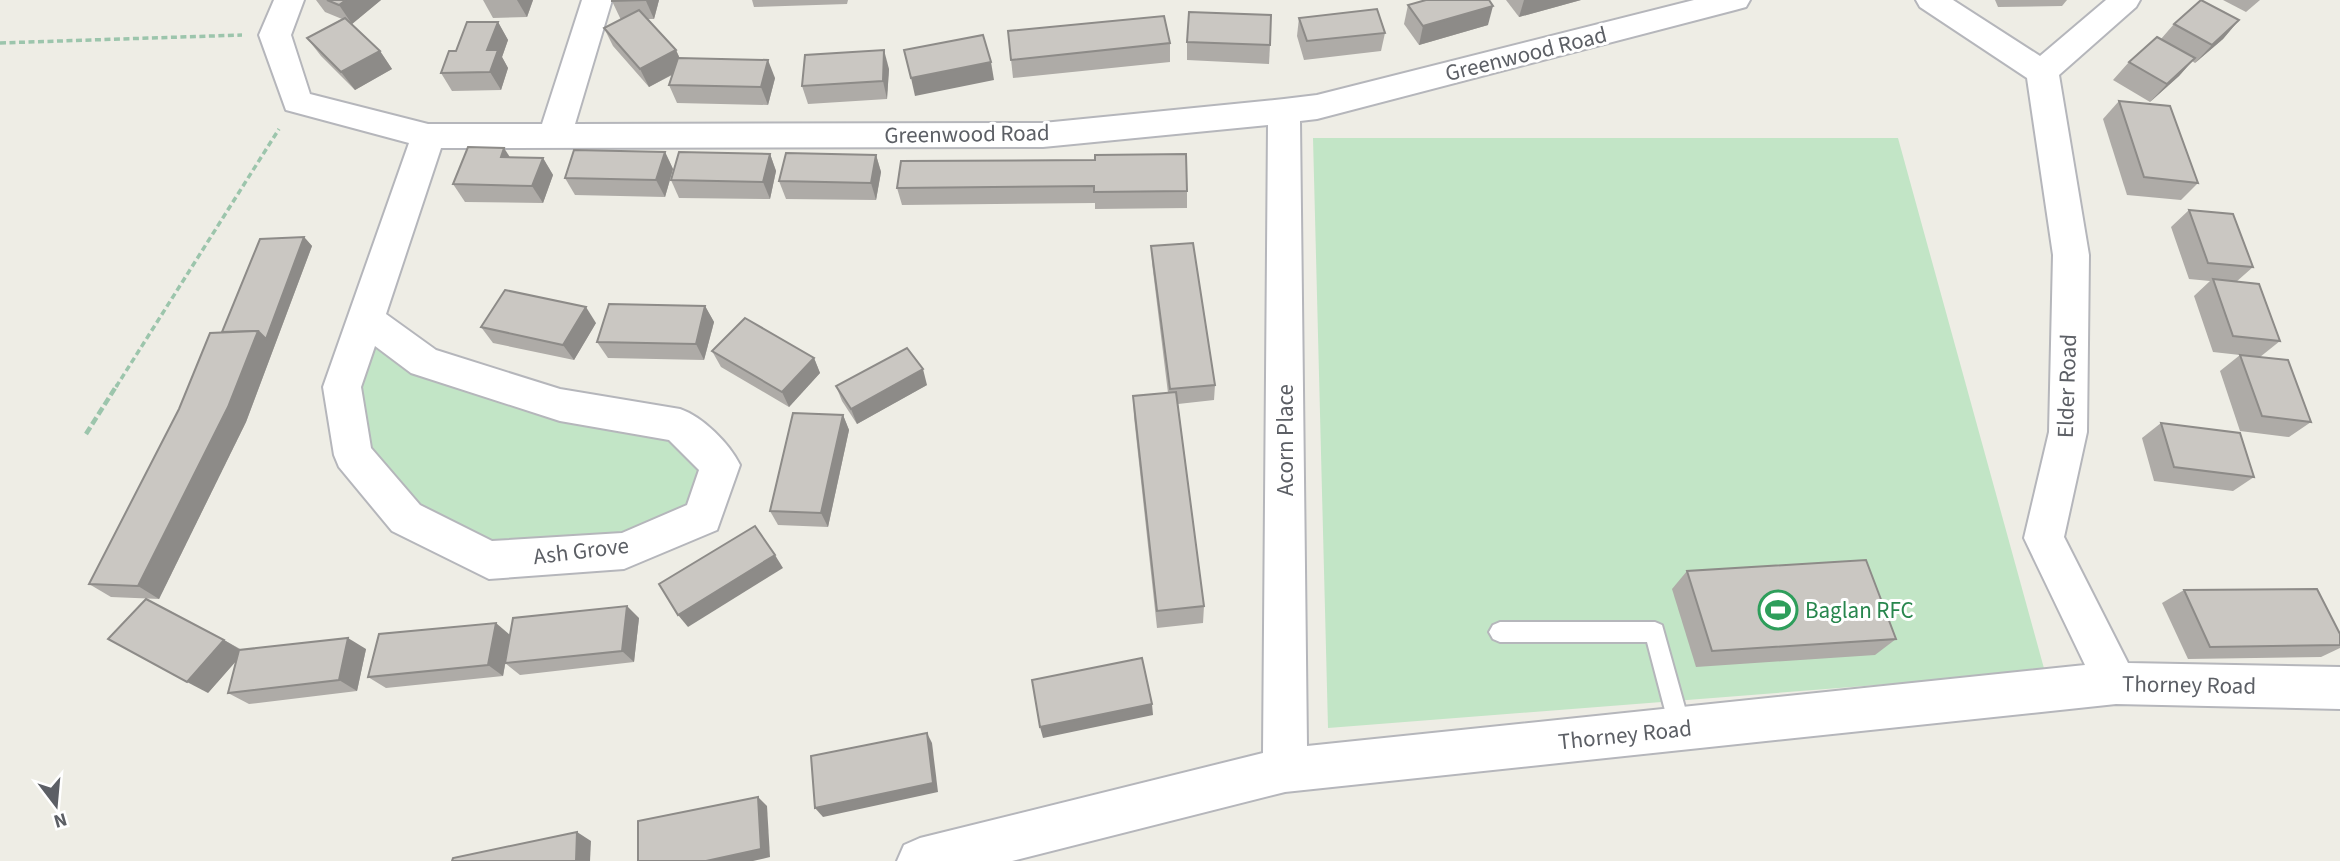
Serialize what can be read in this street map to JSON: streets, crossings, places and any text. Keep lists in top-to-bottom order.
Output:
{
  "streets": {
    "street": [
      "Greenwood Road",
      "Elder Road",
      "Acorn Place",
      "Ash Grove",
      "Thorney Road"
    ]
  },
  "crossings": [
    ["Greenwood Road", "Acorn Place"],
    ["Greenwood Road", "Ash Grove"],
    ["Elder Road", "Thorney Road"],
    ["Acorn Place", "Thorney Road"]
  ],
  "places": {
    "sports": ["Baglan RFC"]
  },
  "north": "bottom"
}
